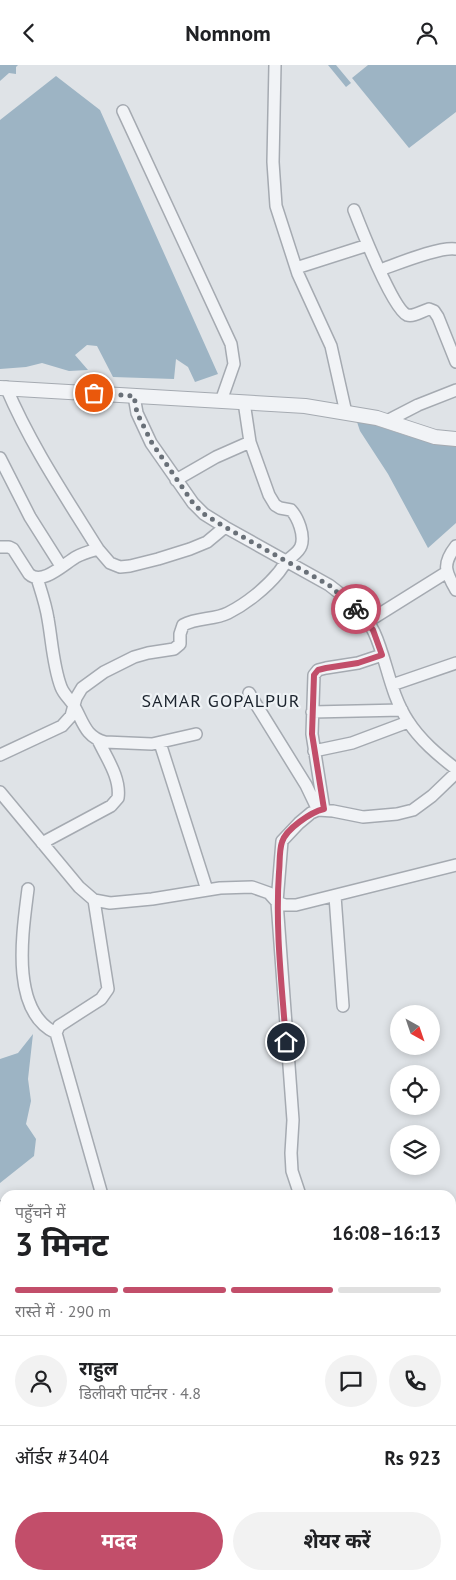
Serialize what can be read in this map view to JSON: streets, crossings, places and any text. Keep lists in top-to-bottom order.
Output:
{
  "districts": ["SAMAR GOPALPUR"],
  "north": "bottom right",
  "page": {
    "header": "Nomnom",
    "heading": ["3 मिनट", "पहुँचने में", "16:08–16:13"],
    "panel": [
      "राहुल",
      "डिलीवरी पार्टनर · 4.8",
      "ऑर्डर #3404",
      "Rs 923"
    ],
    "bar": "रास्ते में · 290 m",
    "buttons": ["मदद", "शेयर करें"]
  }
}
